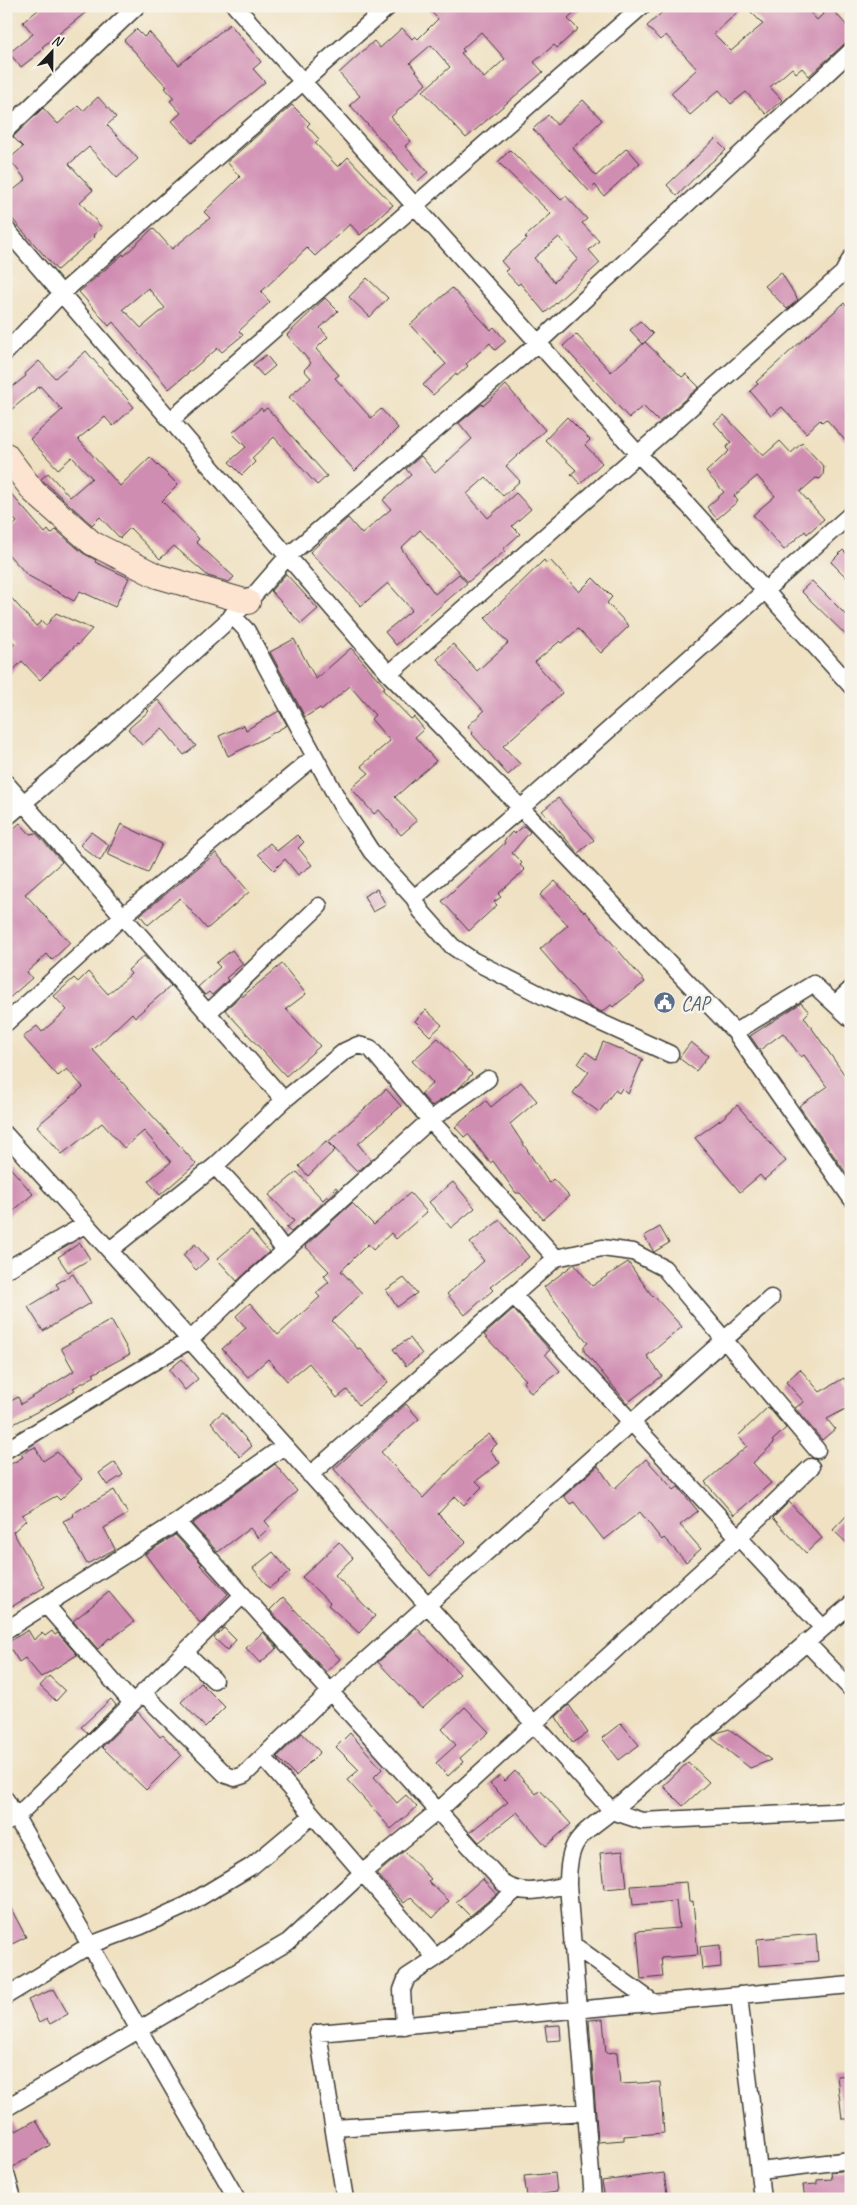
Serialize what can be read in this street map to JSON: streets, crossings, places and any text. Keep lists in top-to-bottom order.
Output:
{
  "places": {
    "public building": ["CAP"]
  },
  "north": "top"
}
